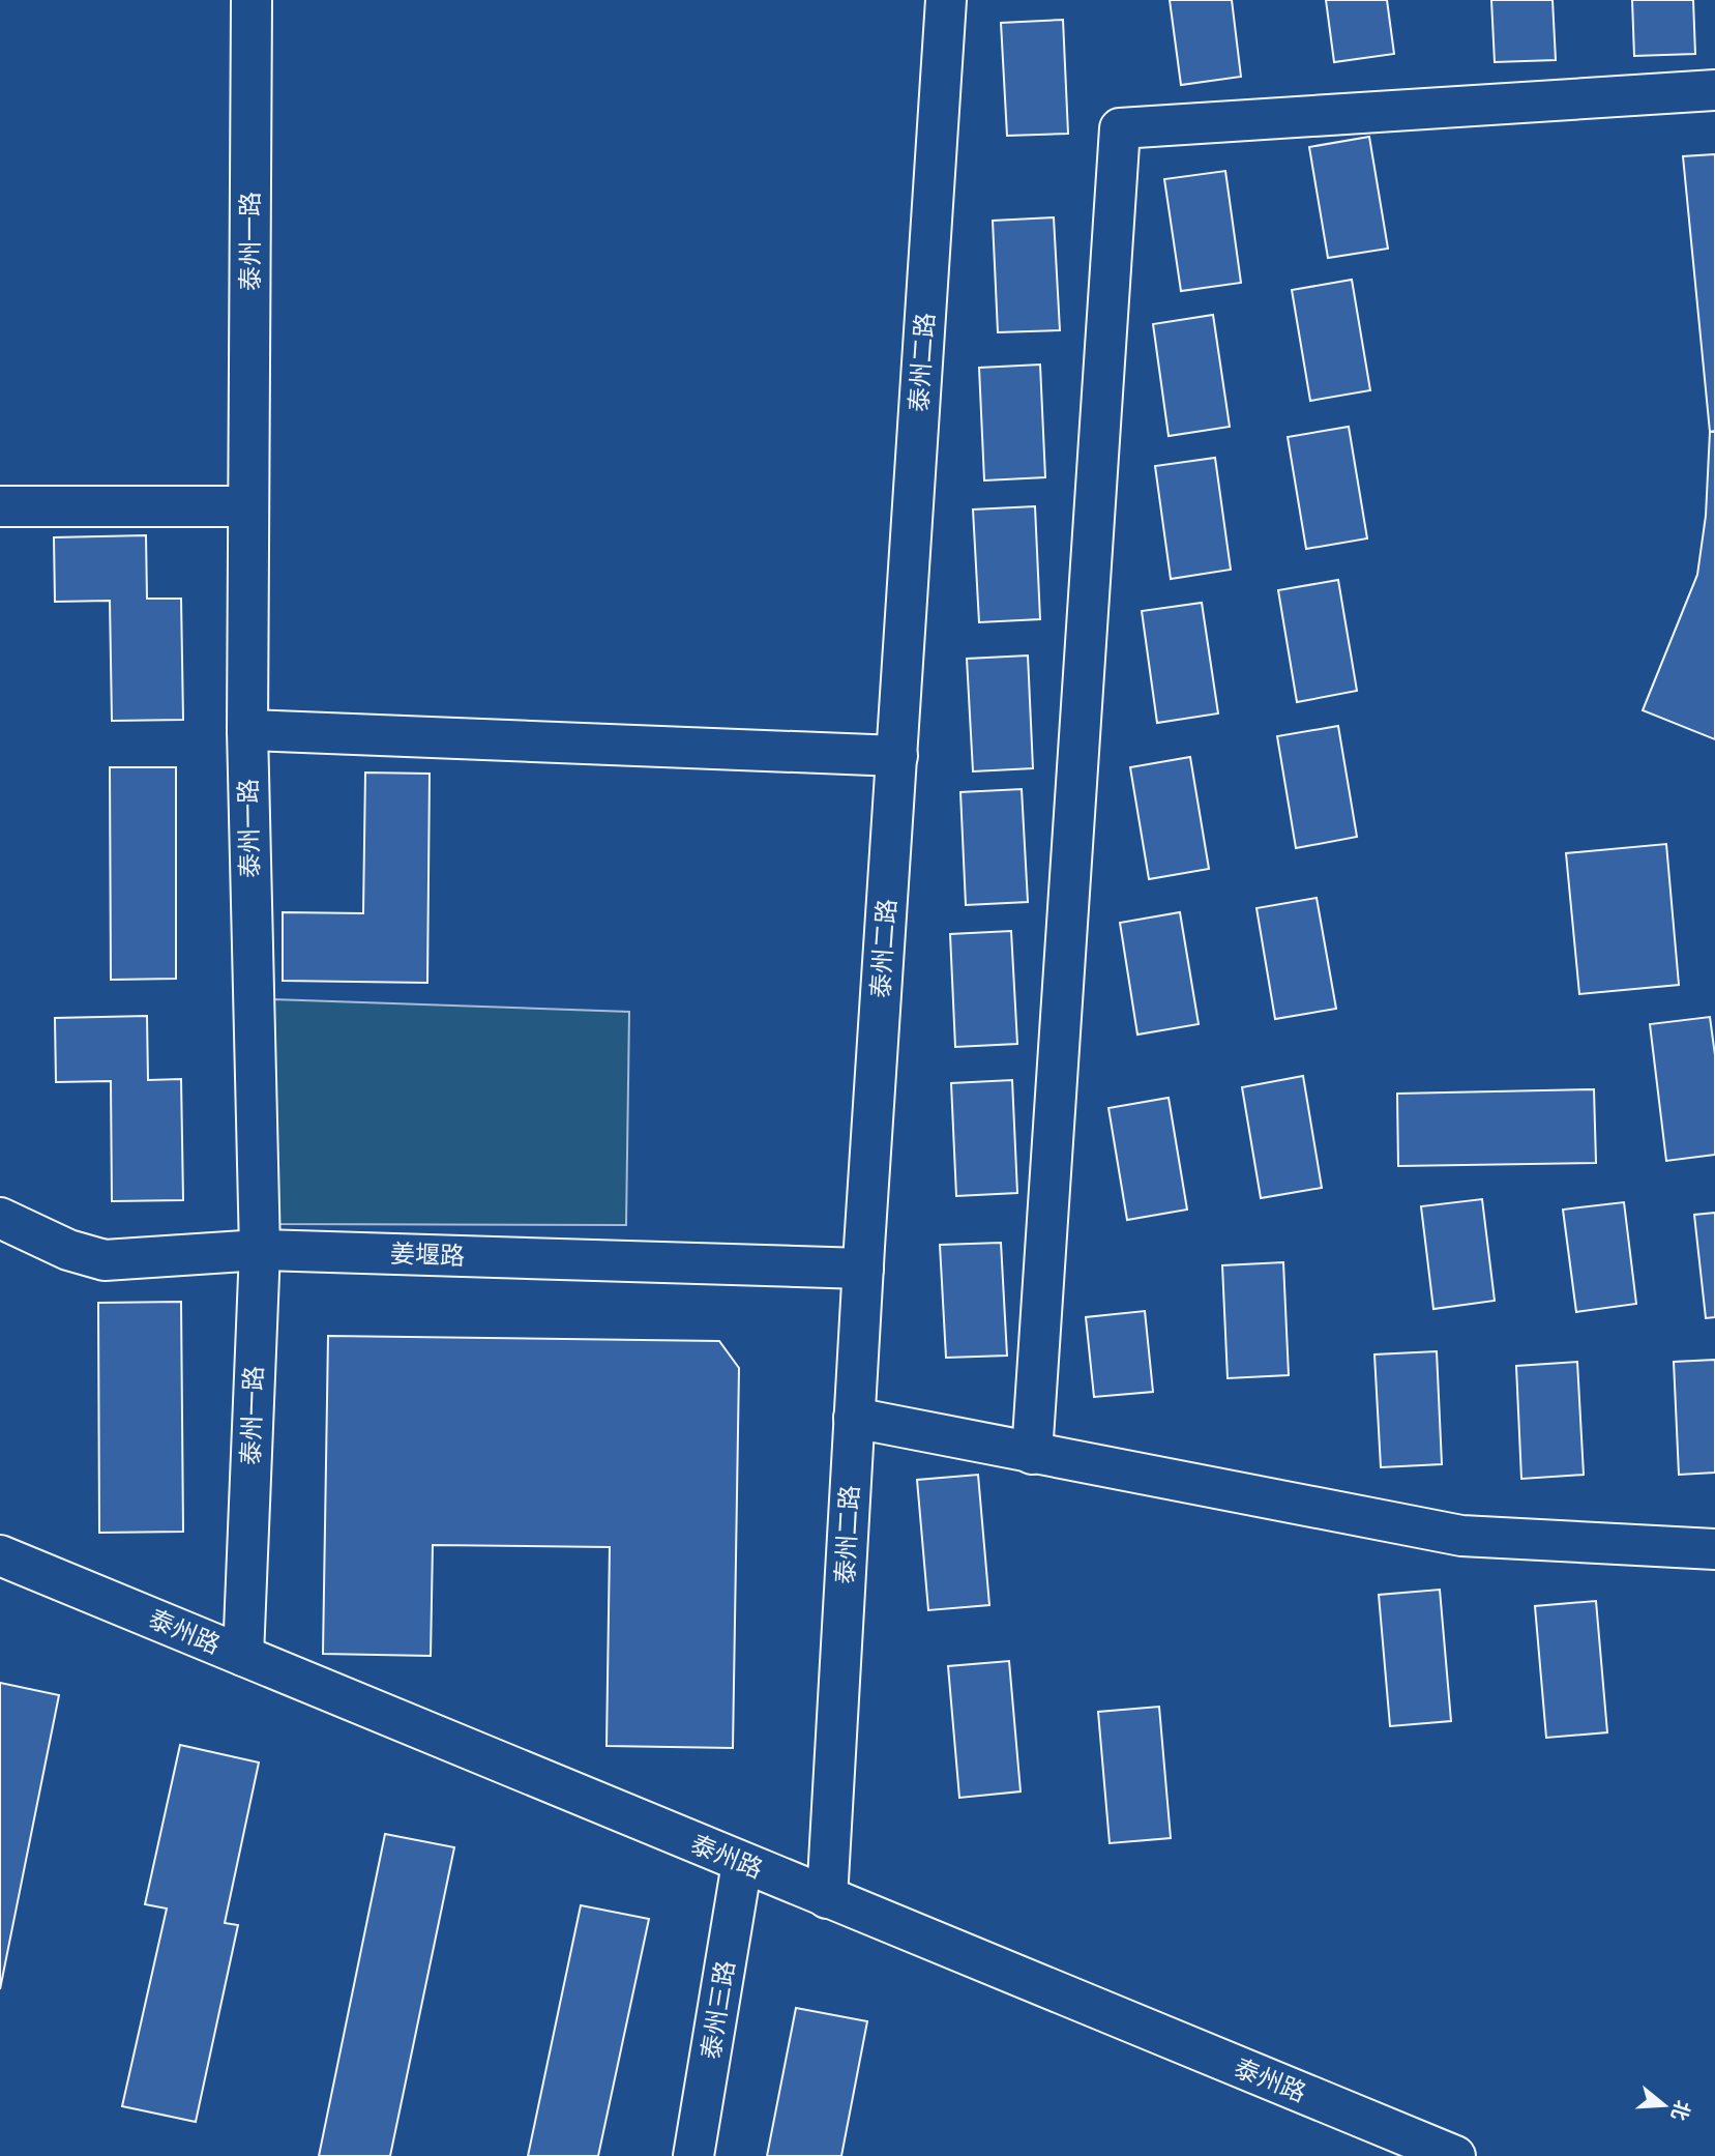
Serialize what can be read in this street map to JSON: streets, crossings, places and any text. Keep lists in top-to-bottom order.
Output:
{
  "streets": {
    "street": [
      "泰州一路",
      "泰州二路",
      "姜堰路",
      "泰州路",
      "泰州三路"
    ]
  },
  "crossings": [
    ["泰州一路", "姜堰路"],
    ["泰州一路", "泰州路"],
    ["泰州二路", "姜堰路"],
    ["泰州二路", "泰州路"],
    ["泰州路", "泰州三路"]
  ],
  "north": "right"
}
